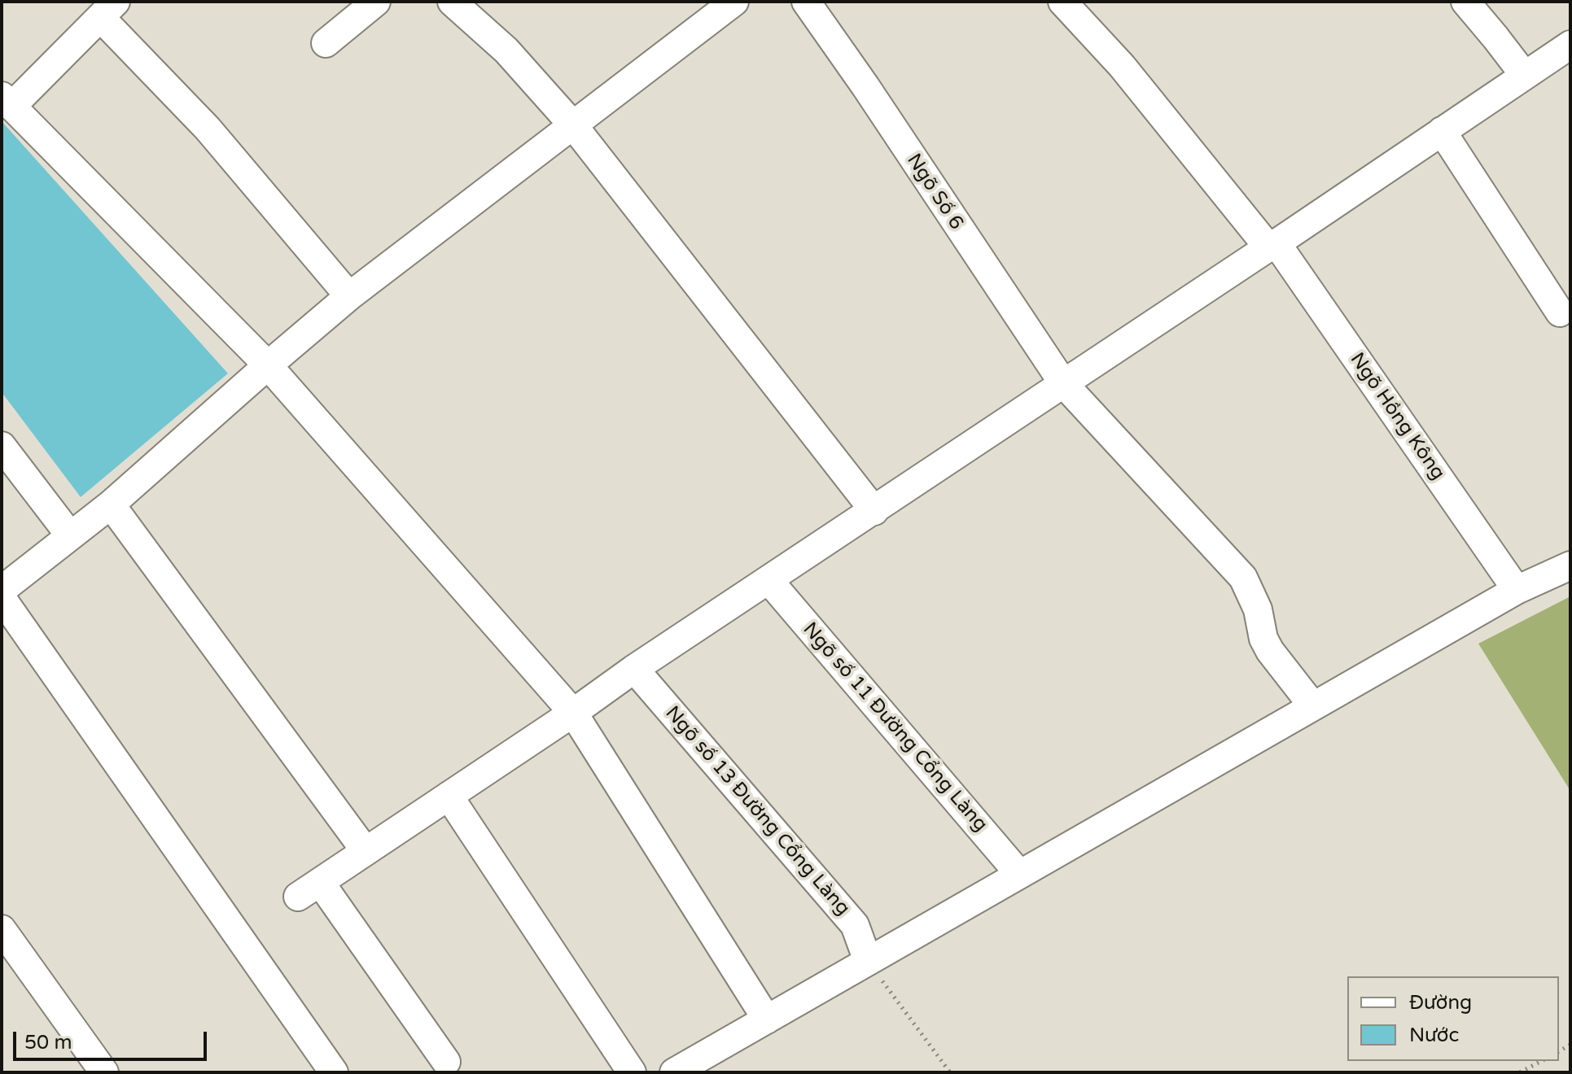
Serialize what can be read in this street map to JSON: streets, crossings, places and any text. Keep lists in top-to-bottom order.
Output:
{
  "streets": {
    "street": [
      "Ngõ Số 6",
      "Ngõ Hồng Kông",
      "Ngõ số 11 Đường Cổng Làng",
      "Ngõ số 13 Đường Cổng Làng"
    ]
  },
  "legend": ["Đường", "Nước"],
  "scale_bar": "50 m"
}
